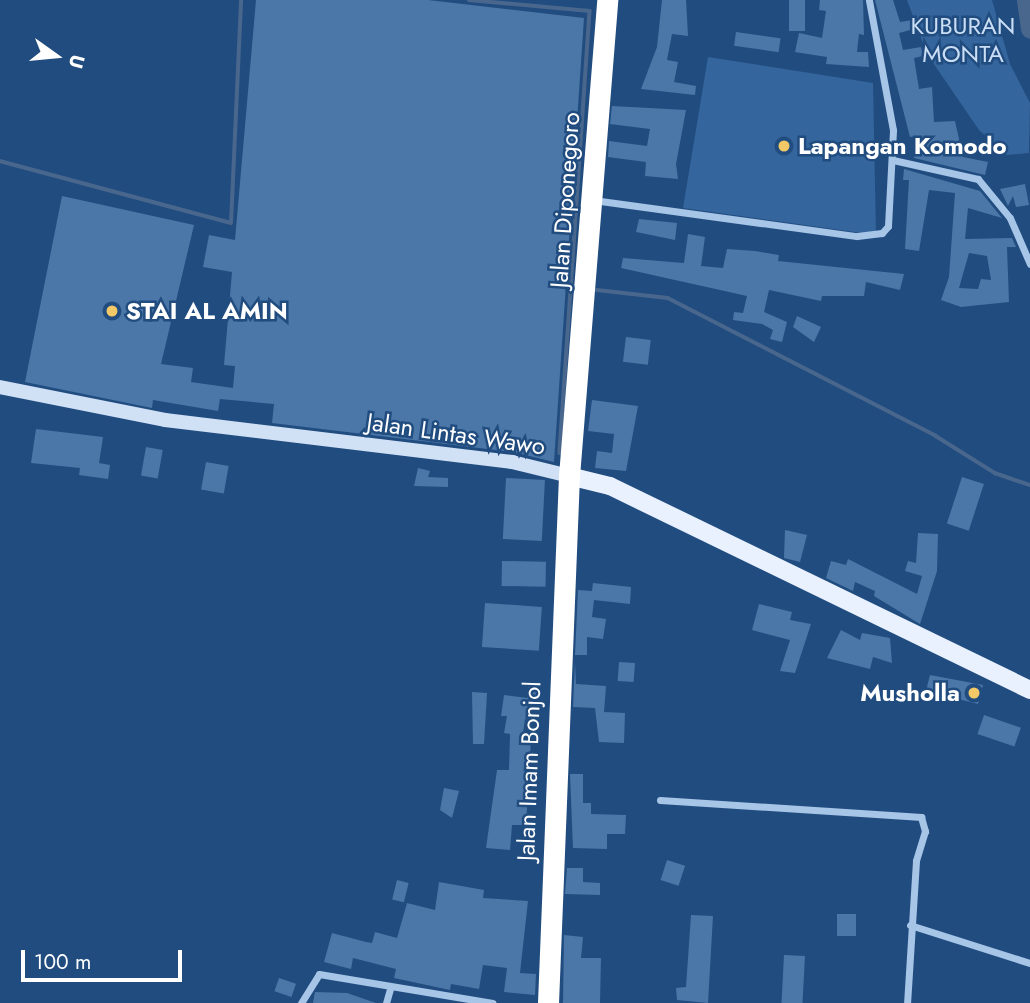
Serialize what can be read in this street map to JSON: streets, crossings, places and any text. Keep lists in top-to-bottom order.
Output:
{
  "streets": {
    "highway": ["Jalan Diponegoro", "Jalan Imam Bonjol"],
    "main road": ["Jalan Lintas Wawo"]
  },
  "crossings": [
    ["Jalan Diponegoro", "Jalan Lintas Wawo"],
    ["Jalan Diponegoro", "Jalan Imam Bonjol"],
    ["Jalan Lintas Wawo", "Jalan Imam Bonjol"]
  ],
  "parks": ["KUBURAN MONTA"],
  "places": ["Lapangan Komodo", "STAI AL AMIN", "Musholla"],
  "scale_bar": "100 m",
  "north": "right"
}
